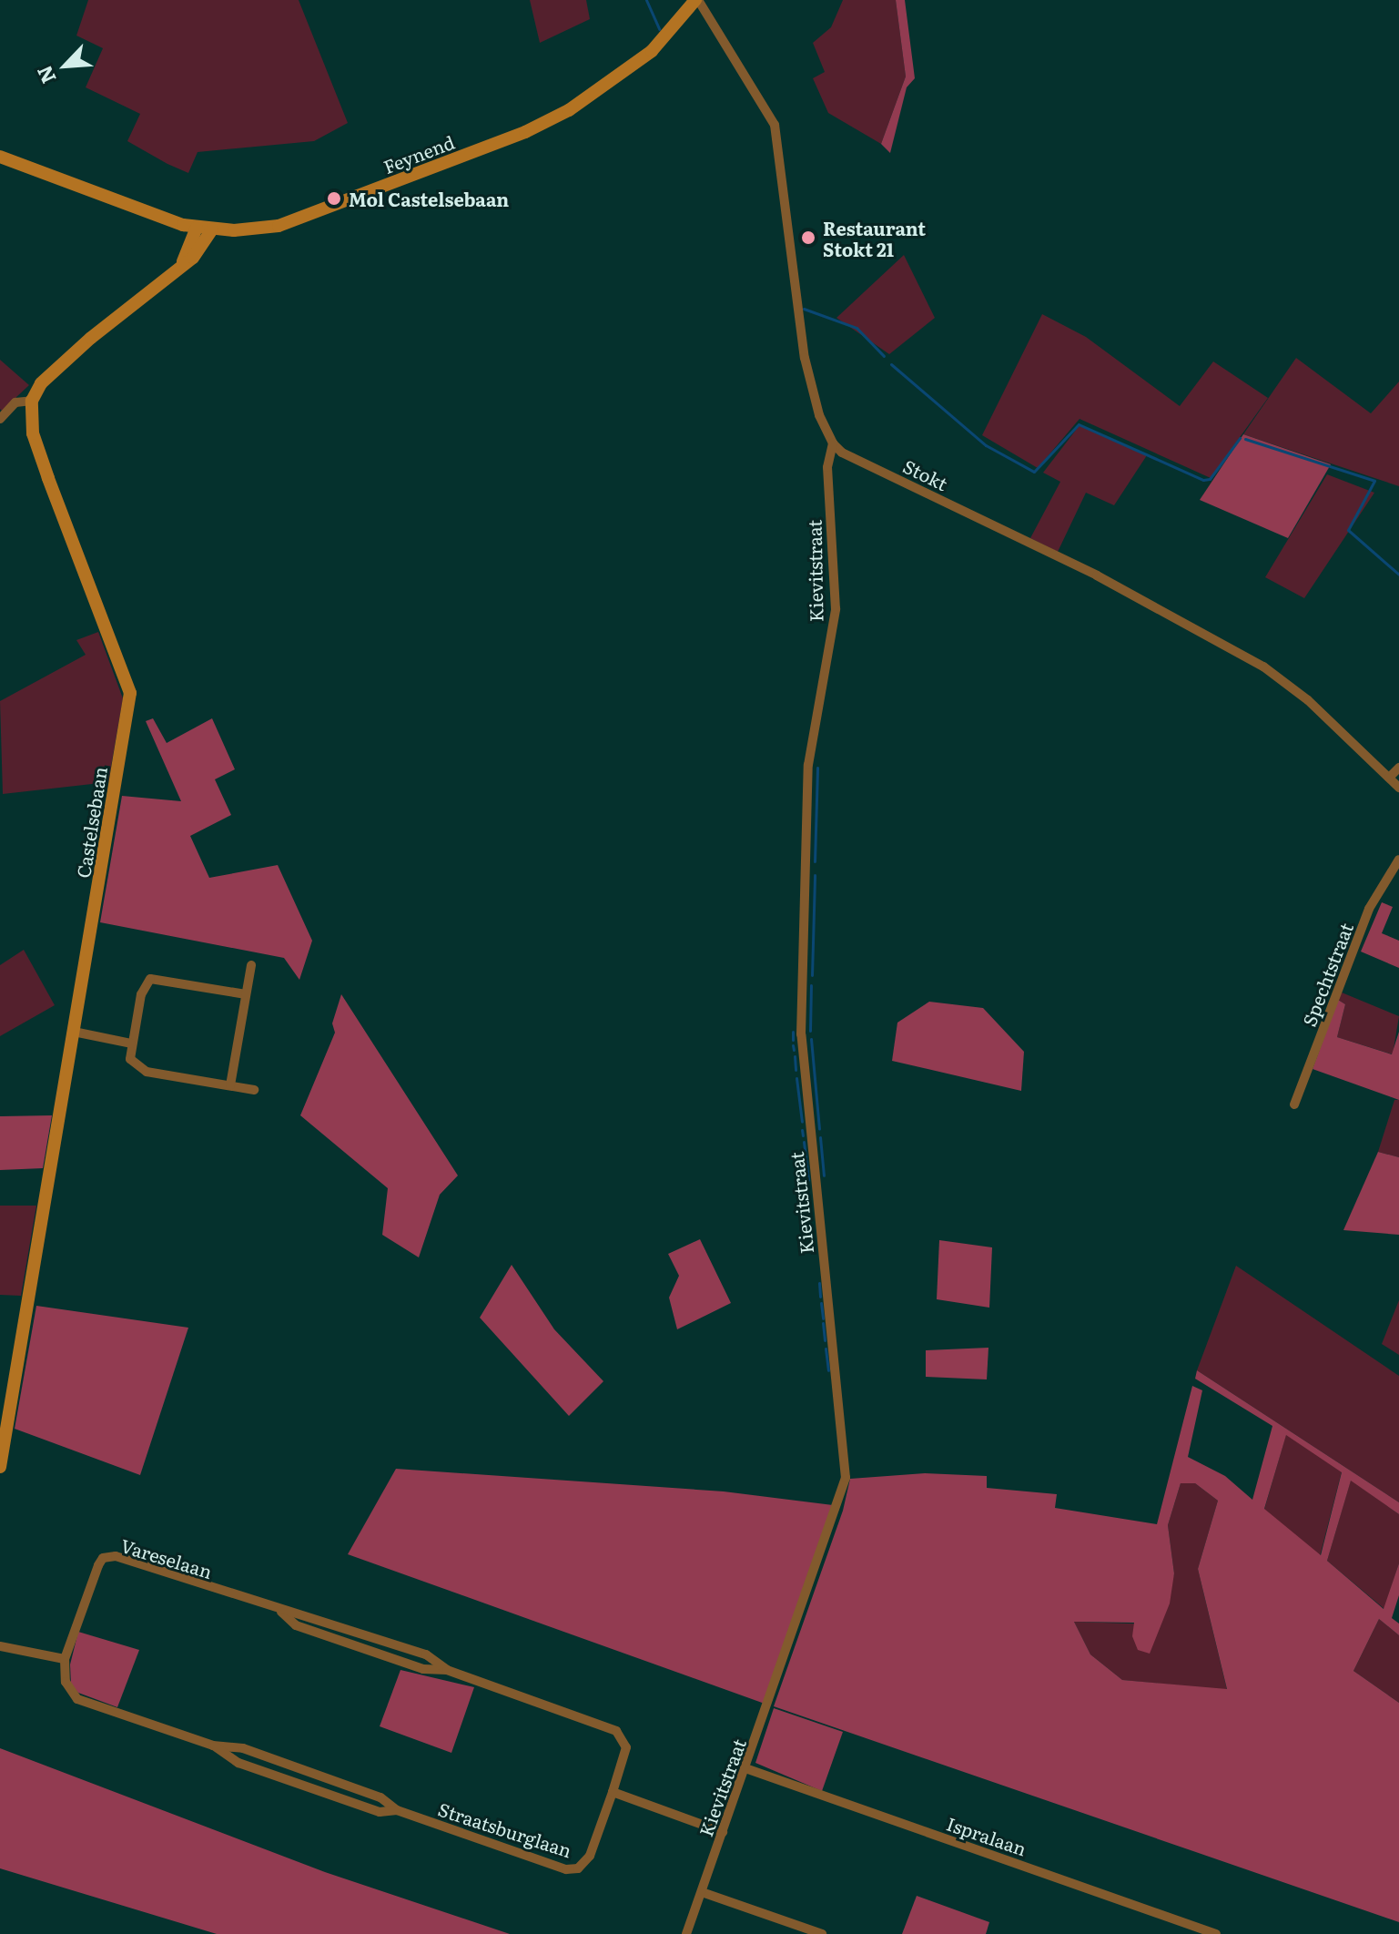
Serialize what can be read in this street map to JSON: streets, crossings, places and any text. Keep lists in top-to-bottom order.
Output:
{
  "streets": {
    "street": [
      "Feynend",
      "Stokt",
      "Kievitstraat",
      "Castelsebaan",
      "Spechtstraat",
      "Vareselaan",
      "Straatsburglaan",
      "Ispralaan"
    ]
  },
  "crossings": [
    ["Stokt", "Kievitstraat"],
    ["Kievitstraat", "Ispralaan"],
    ["Vareselaan", "Straatsburglaan"]
  ],
  "places": ["Mol Castelsebaan", "Restaurant Stokt 21"],
  "north": "bottom left"
}
